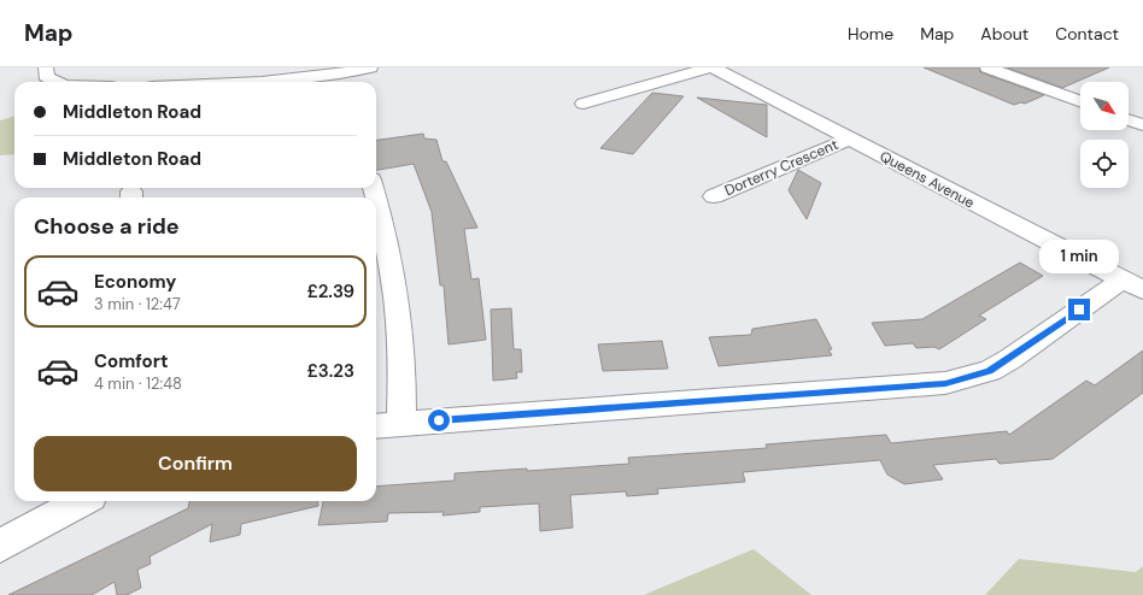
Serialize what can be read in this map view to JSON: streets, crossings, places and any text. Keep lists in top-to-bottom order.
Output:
{
  "streets": {
    "street": ["Dorterry Crescent", "Queens Avenue"]
  },
  "crossings": [
    ["Dorterry Crescent", "Queens Avenue"]
  ],
  "north": "bottom right",
  "page": {
    "header": "Map",
    "nav": [
      "Home",
      "Map",
      "About",
      "Contact"
    ],
    "banner": ["Middleton Road", "Middleton Road"],
    "heading": "Choose a ride",
    "bubble": "1 min",
    "list": [
      {
        "name": "Economy",
        "note": "3 min · 12:47",
        "value": "£2.39"
      },
      {
        "name": "Comfort",
        "note": "4 min · 12:48",
        "value": "£3.23"
      }
    ],
    "buttons": "Confirm"
  }
}
